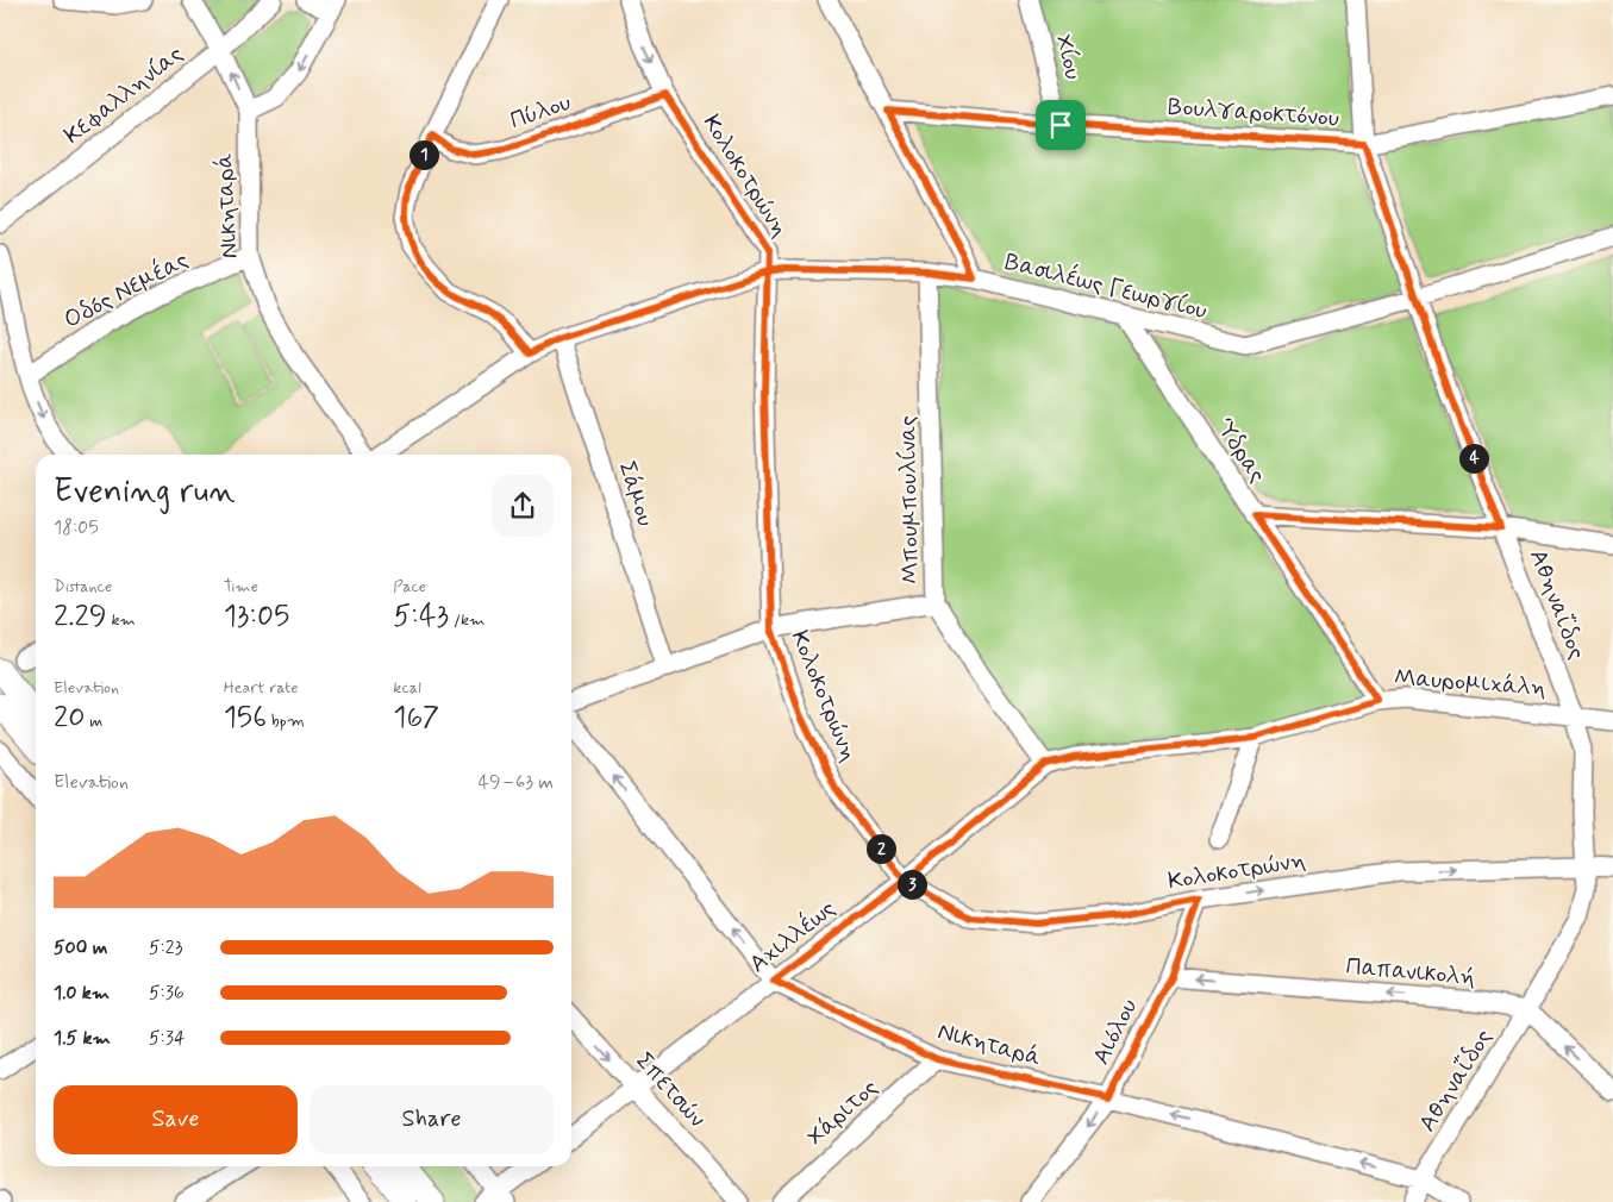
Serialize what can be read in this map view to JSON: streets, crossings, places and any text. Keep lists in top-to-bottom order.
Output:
{
  "streets": {
    "street": [
      "Χίου",
      "Κεφαλληνίας",
      "Πύλου",
      "Βουλγαροκτόνου",
      "Κολοκοτρώνη",
      "Νικηταρά",
      "Βασιλέως Γεωργίου",
      "Οδóς Νεμέας",
      "Ύδρας",
      "Σάμου",
      "Μπουμπουλίνας",
      "Αθηναΐδος",
      "Μαυρομιχάλη",
      "Αχιλλέως",
      "Παπανικολή",
      "Αιόλου",
      "Σπετσών",
      "Χάριτος"
    ]
  },
  "crossings": [
    ["Χίου", "Βουλγαροκτόνου"],
    ["Κεφαλληνίας", "Νικηταρά"],
    ["Πύλου", "Κολοκοτρώνη"],
    ["Βουλγαροκτόνου", "Αθηναΐδος"],
    ["Κολοκοτρώνη", "Βασιλέως Γεωργίου"],
    ["Κολοκοτρώνη", "Αθηναΐδος"],
    ["Κολοκοτρώνη", "Αχιλλέως"],
    ["Κολοκοτρώνη", "Αιόλου"],
    ["Νικηταρά", "Οδóς Νεμέας"],
    ["Νικηταρά", "Αθηναΐδος"],
    ["Νικηταρά", "Αχιλλέως"],
    ["Νικηταρά", "Αιόλου"],
    ["Νικηταρά", "Χάριτος"],
    ["Βασιλέως Γεωργίου", "Ύδρας"],
    ["Βασιλέως Γεωργίου", "Σάμου"],
    ["Βασιλέως Γεωργίου", "Μπουμπουλίνας"],
    ["Βασιλέως Γεωργίου", "Αθηναΐδος"],
    ["Ύδρας", "Μαυρομιχάλη"],
    ["Μπουμπουλίνας", "Μαυρομιχάλη"],
    ["Μπουμπουλίνας", "Αχιλλέως"],
    ["Αθηναΐδος", "Μαυρομιχάλη"],
    ["Αθηναΐδος", "Παπανικολή"],
    ["Μαυρομιχάλη", "Αχιλλέως"],
    ["Αχιλλέως", "Σπετσών"],
    ["Παπανικολή", "Αιόλου"]
  ],
  "one_way": [
    "Νικηταρά",
    "Παπανικολή",
    "Αιόλου",
    "Σπετσών"
  ],
  "page": {
    "pins": [
      "1",
      "4",
      "2",
      "3"
    ],
    "heading": ["Evening run", "18:05"],
    "stats": [
      ["Distance", "2.29 km"],
      ["Time", "13:05"],
      ["Pace", "5:43 /km"],
      ["Elevation", "20 m"],
      ["Heart rate", "156 bpm"],
      ["kcal", "167"]
    ],
    "chart": ["Elevation", "49–63 m"],
    "list": [
      {
        "name": "500 m",
        "note": "5:23"
      },
      {
        "name": "1.0 km",
        "note": "5:36"
      },
      {
        "name": "1.5 km",
        "note": "5:34"
      }
    ],
    "buttons": ["Save", "Share"]
  }
}
